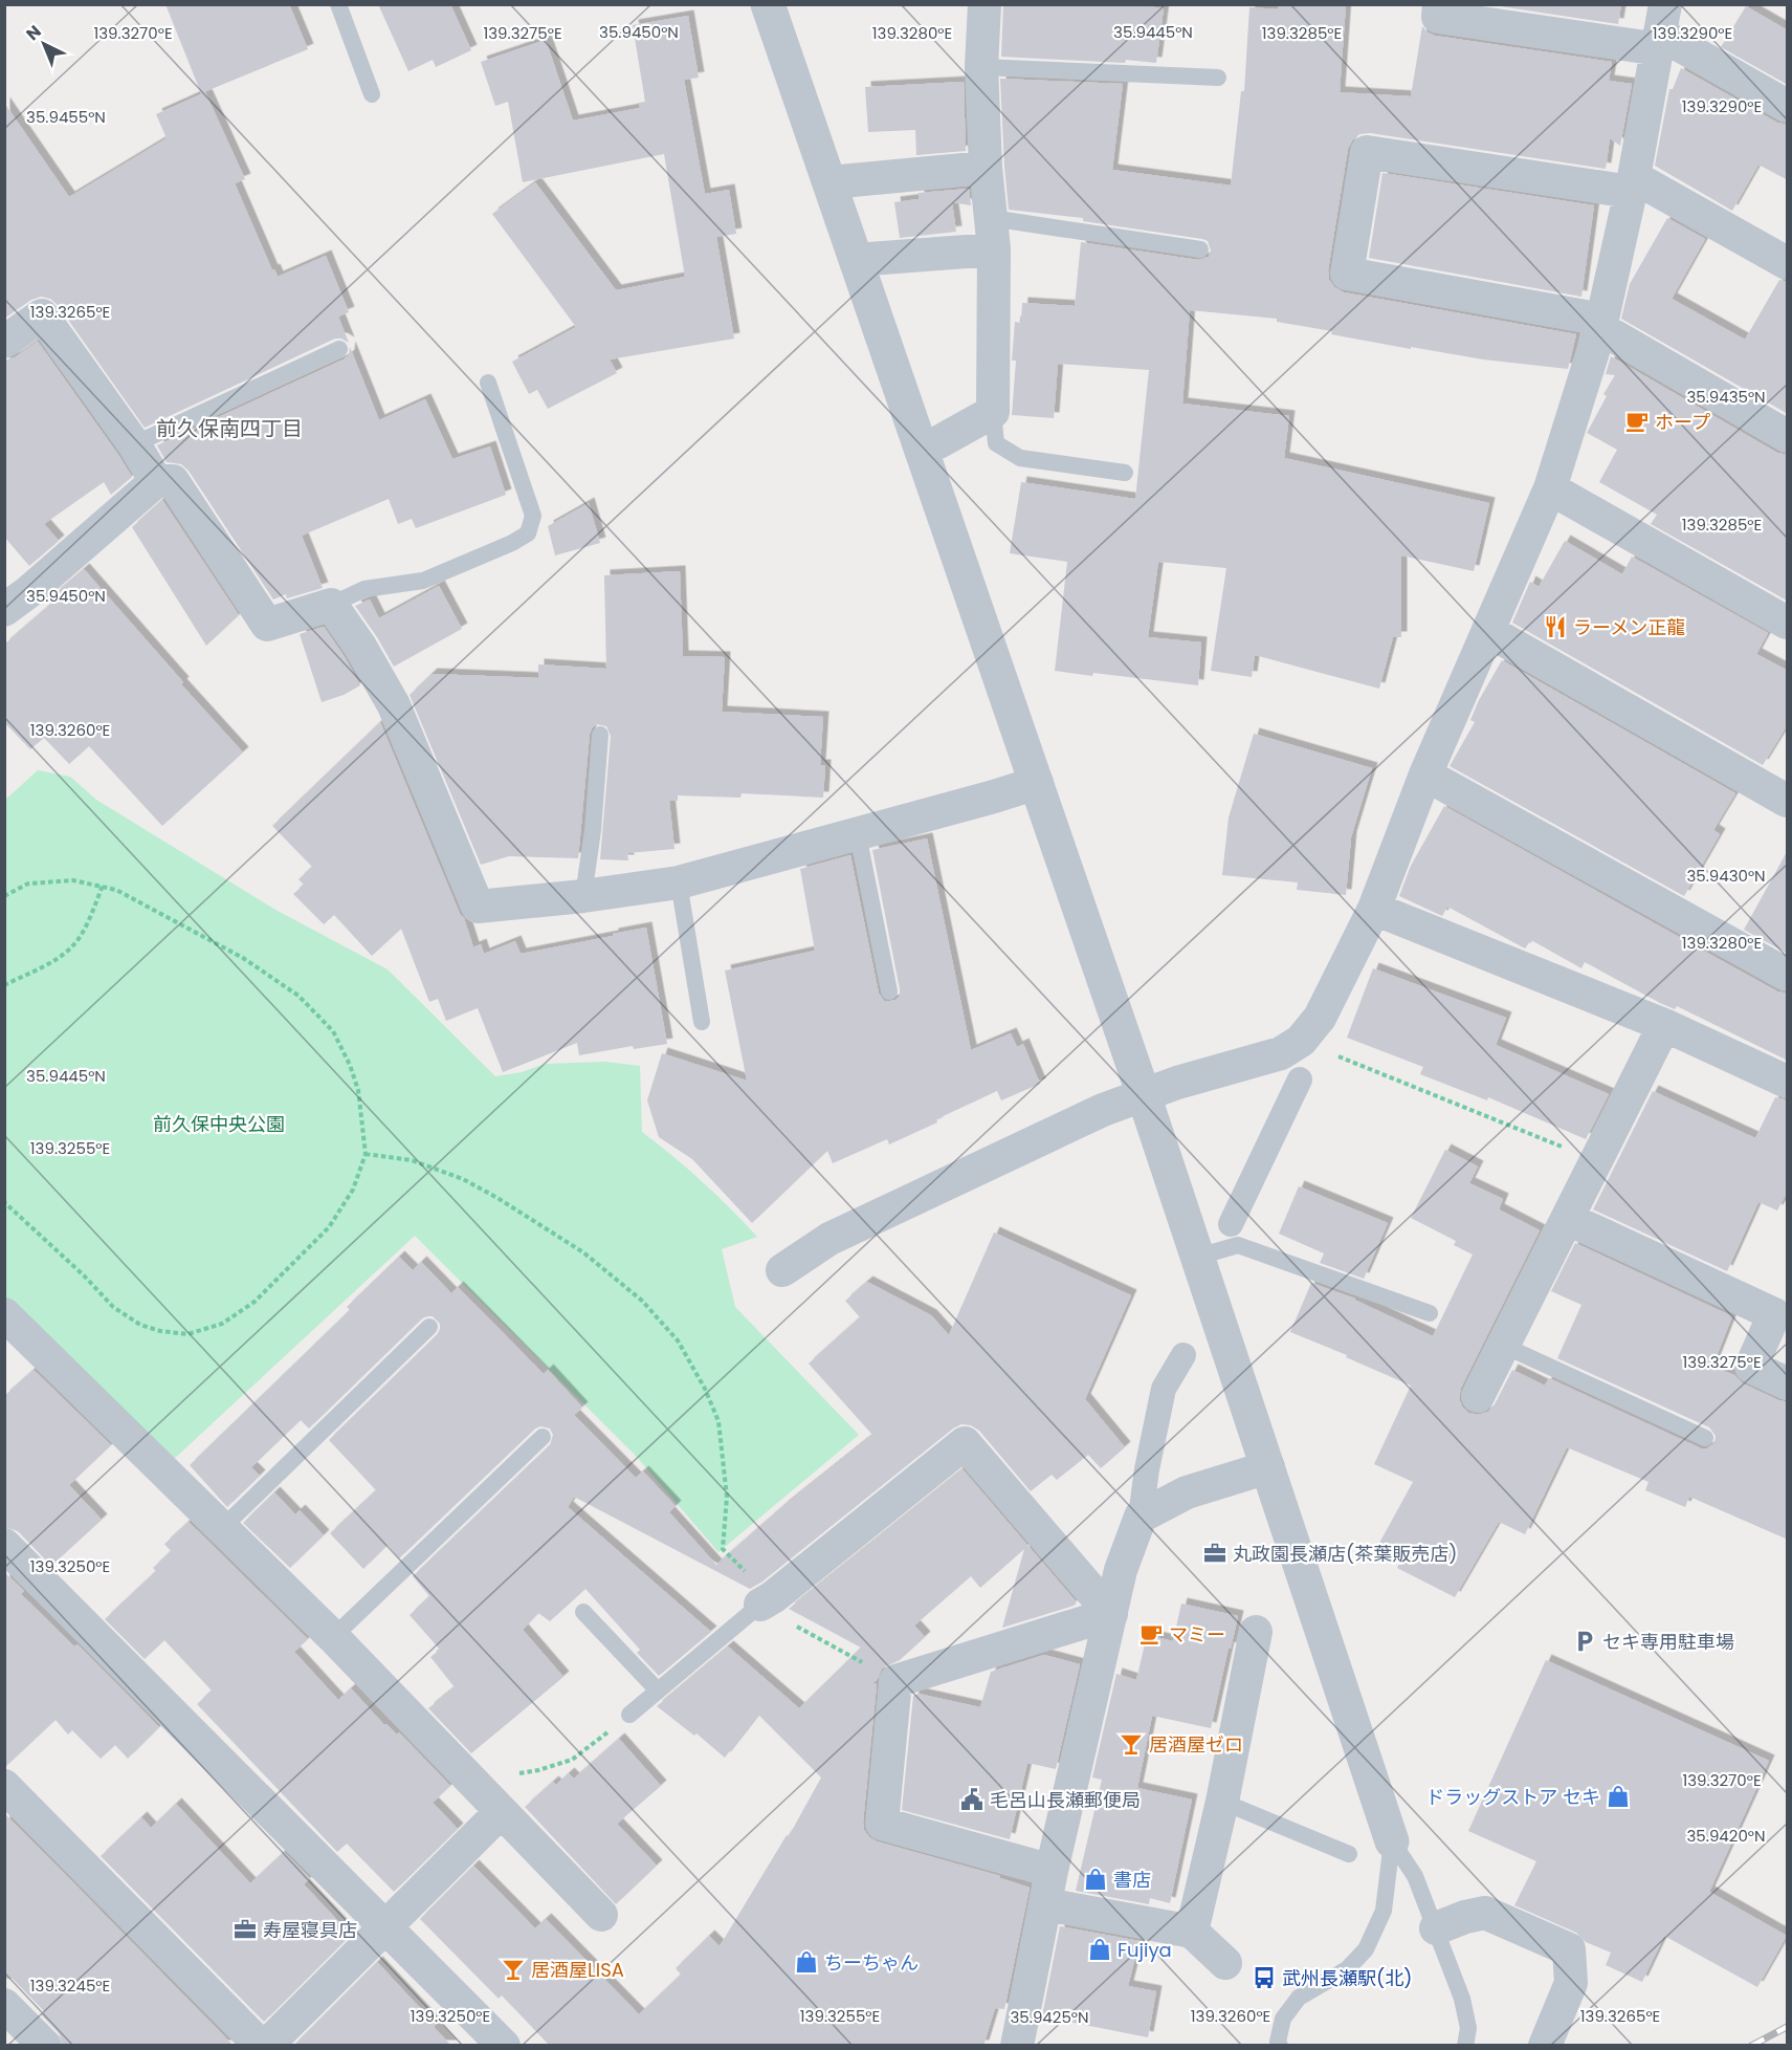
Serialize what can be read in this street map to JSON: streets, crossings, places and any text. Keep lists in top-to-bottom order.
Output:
{
  "districts": ["前久保南四丁目"],
  "parks": ["前久保中央公園"],
  "places": {
    "cafe": ["ホープ", "マミー"],
    "restaurant": ["ラーメン正龍"],
    "office": ["丸政園長瀬店(茶葉販売店)", "寿屋寝具店"],
    "parking": ["セキ専用駐車場"],
    "bar": ["居酒屋ゼロ", "居酒屋LISA"],
    "shop": [
      "ドラッグストア セキ",
      "書店",
      "Fujiya",
      "ちーちゃん"
    ],
    "public building": ["毛呂山長瀬郵便局"],
    "bus stop": ["武州長瀬駅(北)"]
  },
  "north": "top left",
  "coordinates": [
    "35.9450°N",
    "35.9445°N",
    "139.3290°E",
    "139.3280°E",
    "139.3270°E",
    "139.3275°E",
    "139.3285°E",
    "35.9455°N",
    "139.3265°E",
    "35.9435°N",
    "139.3260°E",
    "35.9430°N",
    "139.3255°E",
    "139.3250°E",
    "35.9420°N",
    "139.3245°E",
    "35.9425°N"
  ]
}
